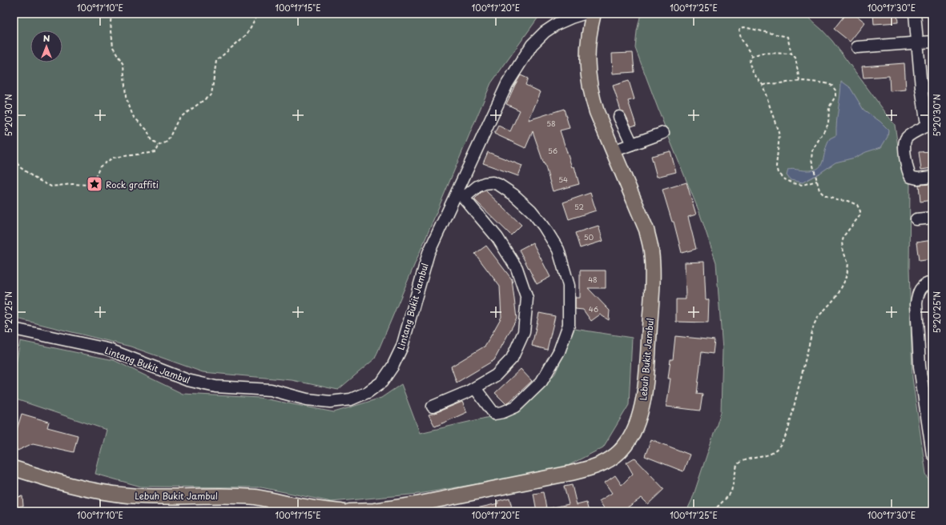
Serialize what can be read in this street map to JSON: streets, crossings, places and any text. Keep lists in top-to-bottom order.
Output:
{
  "streets": {
    "main road": ["Lebuh Bukit Jambul"],
    "street": ["Lintang Bukit Jambul"]
  },
  "places": {
    "place": ["Rock graffiti"]
  },
  "house_numbers": [
    "58",
    "56",
    "54",
    "52",
    "50",
    "48",
    "46"
  ],
  "north": "top",
  "coordinates": [
    "100°17'10\"E",
    "100°17'15\"E",
    "100°17'20\"E",
    "100°17'25\"E",
    "100°17'30\"E",
    "5°20'30\"N",
    "5°20'25\"N"
  ]
}
